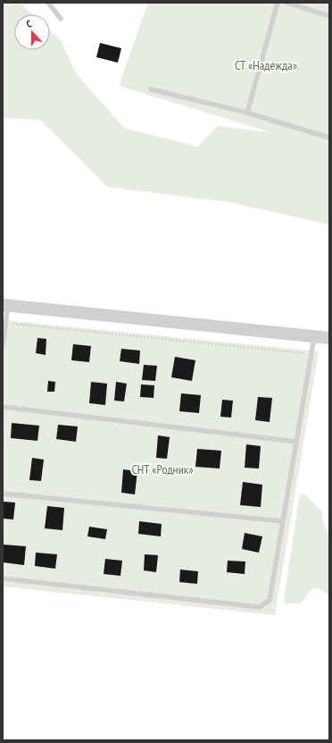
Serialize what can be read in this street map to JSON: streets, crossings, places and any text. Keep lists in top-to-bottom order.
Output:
{
  "parks": ["СТ «Надежда»", "СНТ «Родник»"],
  "north": "top"
}
